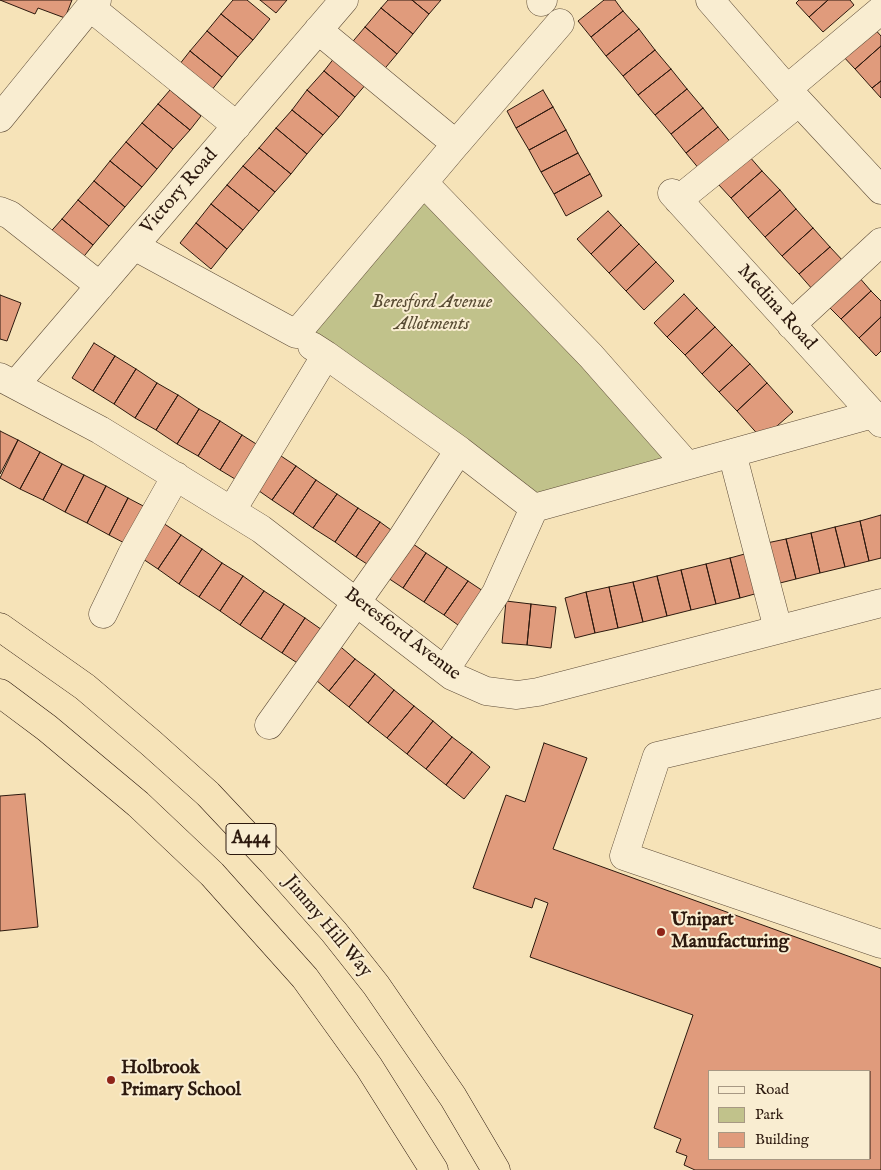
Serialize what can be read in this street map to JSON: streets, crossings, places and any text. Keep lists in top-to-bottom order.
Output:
{
  "streets": {
    "highway": ["A444", "Jimmy Hill Way"],
    "street": ["Victory Road", "Medina Road", "Beresford Avenue"]
  },
  "crossings": [
    ["Victory Road", "Beresford Avenue"]
  ],
  "parks": ["Beresford Avenue Allotments"],
  "places": ["Unipart Manufacturing", "Holbrook Primary School"],
  "legend": ["Road", "Park", "Building"]
}
